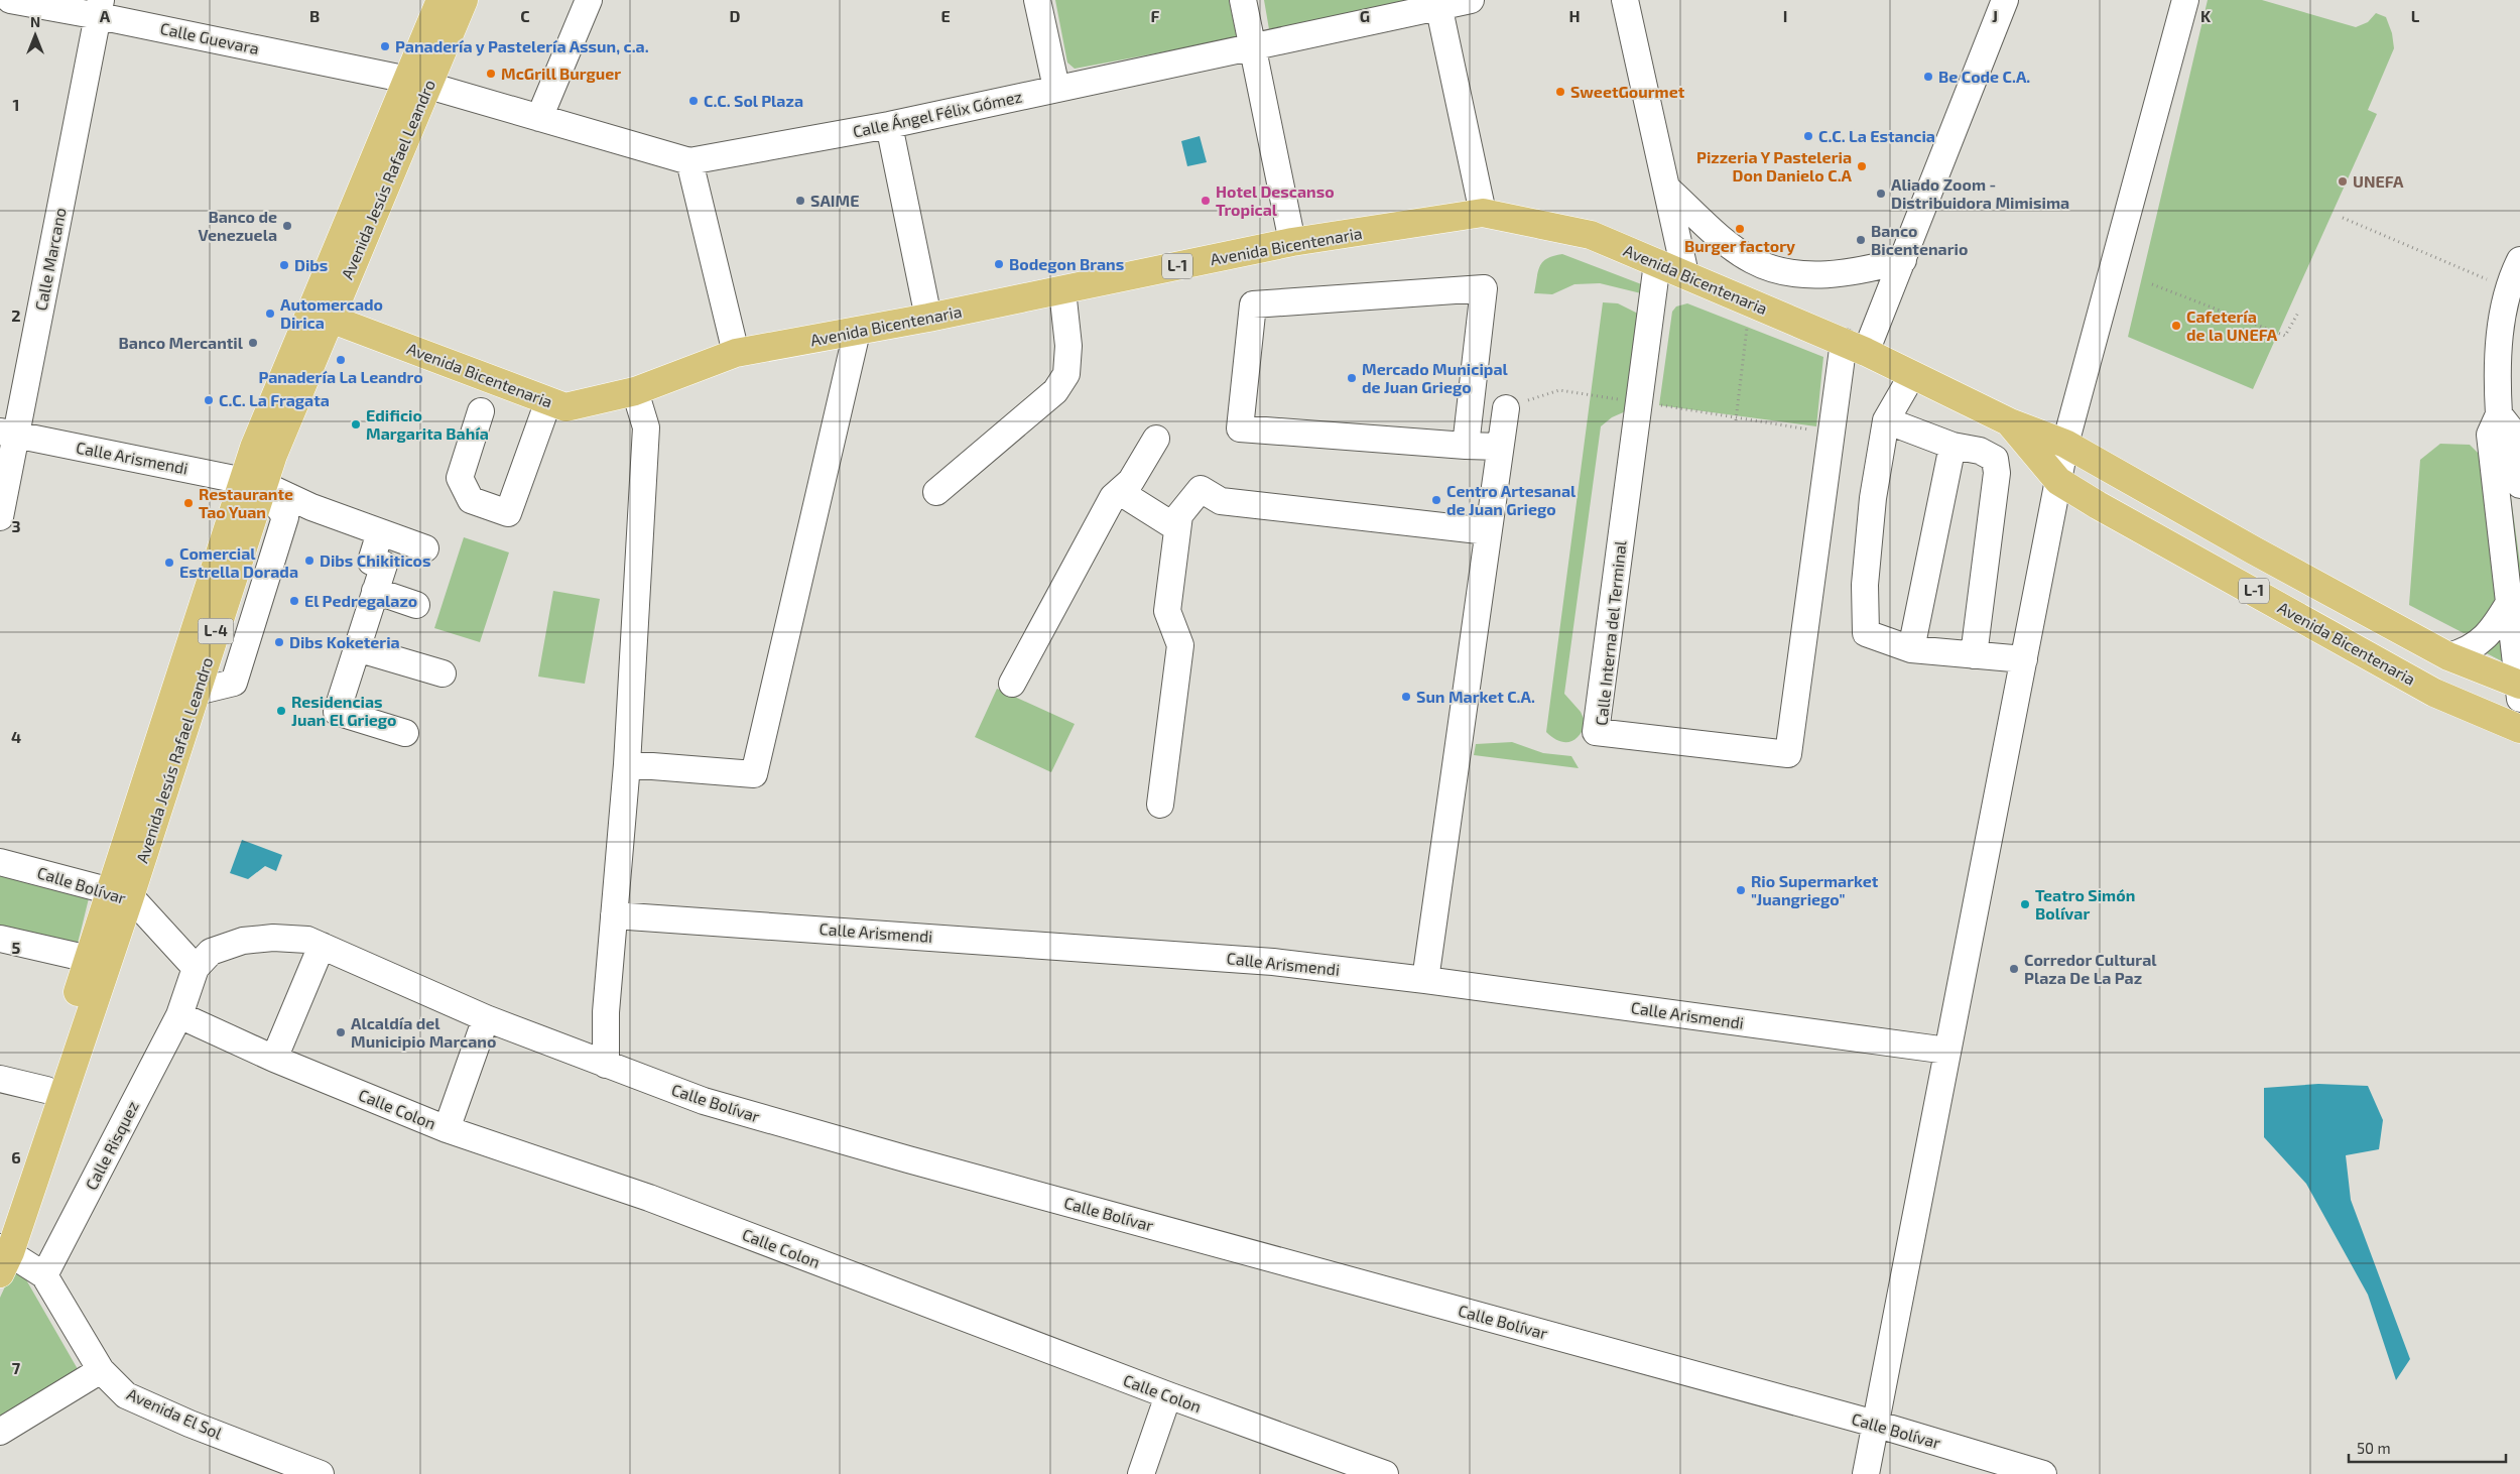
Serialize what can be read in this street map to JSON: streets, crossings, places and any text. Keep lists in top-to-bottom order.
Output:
{
  "streets": {
    "main road": [
      "Avenida Jesús Rafael Leandro",
      "Avenida Bicentenaria",
      "L-1",
      "L-4"
    ],
    "street": [
      "Calle Guevara",
      "Calle Ángel Félix Gómez",
      "Calle Marcano",
      "Calle Arismendi",
      "Calle Interna del Terminal",
      "Calle Bolívar",
      "Calle Colon",
      "Calle Risquez",
      "Avenida El Sol"
    ]
  },
  "crossings": [
    ["Calle Guevara", "Calle Ángel Félix Gómez"],
    ["Calle Guevara", "Avenida Jesús Rafael Leandro"],
    ["Calle Guevara", "Calle Marcano"],
    ["Calle Ángel Félix Gómez", "Avenida Jesús Rafael Leandro"],
    ["Avenida Jesús Rafael Leandro", "Avenida Bicentenaria"],
    ["Avenida Jesús Rafael Leandro", "Calle Arismendi"],
    ["Avenida Jesús Rafael Leandro", "Calle Bolívar"],
    ["Avenida Jesús Rafael Leandro", "Avenida El Sol"],
    ["Avenida Bicentenaria", "Calle Interna del Terminal"],
    ["Calle Marcano", "Calle Arismendi"],
    ["Calle Bolívar", "Calle Colon"],
    ["Calle Bolívar", "Calle Risquez"],
    ["Calle Colon", "Calle Risquez"],
    ["Calle Risquez", "Avenida El Sol"]
  ],
  "places": [
    "Panadería y Pastelería Assun, c.a.",
    "McGrill Burguer",
    "Be Code C.A.",
    "SweetGourmet",
    "C.C. Sol Plaza",
    "C.C. La Estancia",
    "Pizzeria Y Pasteleria Don Danielo C.A",
    "UNEFA",
    "Aliado Zoom - Distribuidora Mimisima",
    "SAIME",
    "Hotel Descanso Tropical",
    "Banco de Venezuela",
    "Burger factory",
    "Banco Bicentenario",
    "Bodegon Brans",
    "Dibs",
    "Automercado Dirica",
    "Cafetería de la UNEFA",
    "Banco Mercantil",
    "Panadería La Leandro",
    "Mercado Municipal de Juan Griego",
    "C.C. La Fragata",
    "Edificio Margarita Bahía",
    "Centro Artesanal de Juan Griego",
    "Restaurante Tao Yuan",
    "Dibs Chikiticos",
    "Comercial Estrella Dorada",
    "El Pedregalazo",
    "Dibs Koketeria",
    "Sun Market C.A.",
    "Residencias Juan El Griego",
    "Rio Supermarket \"Juangriego\"",
    "Teatro Simón Bolívar",
    "Corredor Cultural Plaza De La Paz",
    "Alcaldía del Municipio Marcano"
  ],
  "scale_bar": "50 m",
  "north": "top",
  "grid": {
    "columns": [
      "A",
      "B",
      "C",
      "D",
      "E",
      "F",
      "G",
      "H",
      "I",
      "J",
      "K",
      "L"
    ],
    "rows": [
      "1",
      "2",
      "3",
      "4",
      "5",
      "6",
      "7"
    ]
  }
}
